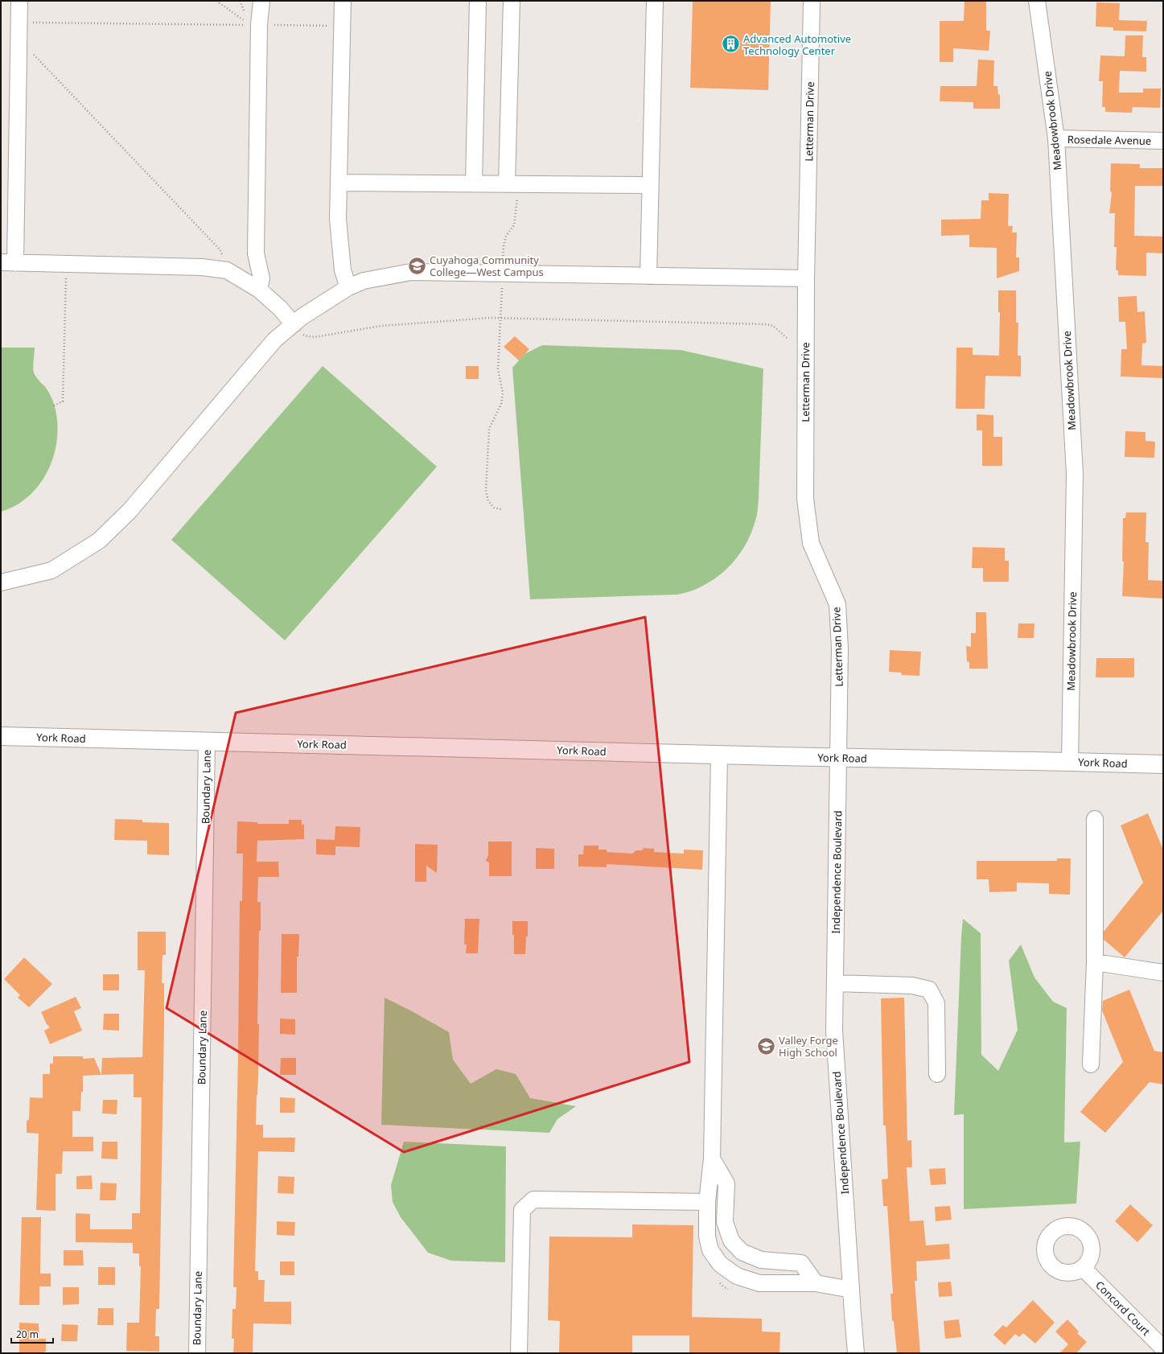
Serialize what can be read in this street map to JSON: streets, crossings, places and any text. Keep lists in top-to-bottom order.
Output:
{
  "streets": {
    "main road": ["York Road"],
    "street": [
      "Meadowbrook Drive",
      "Letterman Drive",
      "Rosedale Avenue",
      "Boundary Lane",
      "Independence Boulevard",
      "Concord Court"
    ]
  },
  "crossings": [
    ["Meadowbrook Drive", "Rosedale Avenue"],
    ["Meadowbrook Drive", "York Road"],
    ["Letterman Drive", "York Road"],
    ["Letterman Drive", "Independence Boulevard"],
    ["York Road", "Boundary Lane"],
    ["York Road", "Independence Boulevard"]
  ],
  "places": {
    "building": ["Advanced Automotive Technology Center"],
    "school or university": ["Cuyahoga Community College—West Campus", "Valley Forge High School"]
  },
  "scale_bar": "20 m"
}
